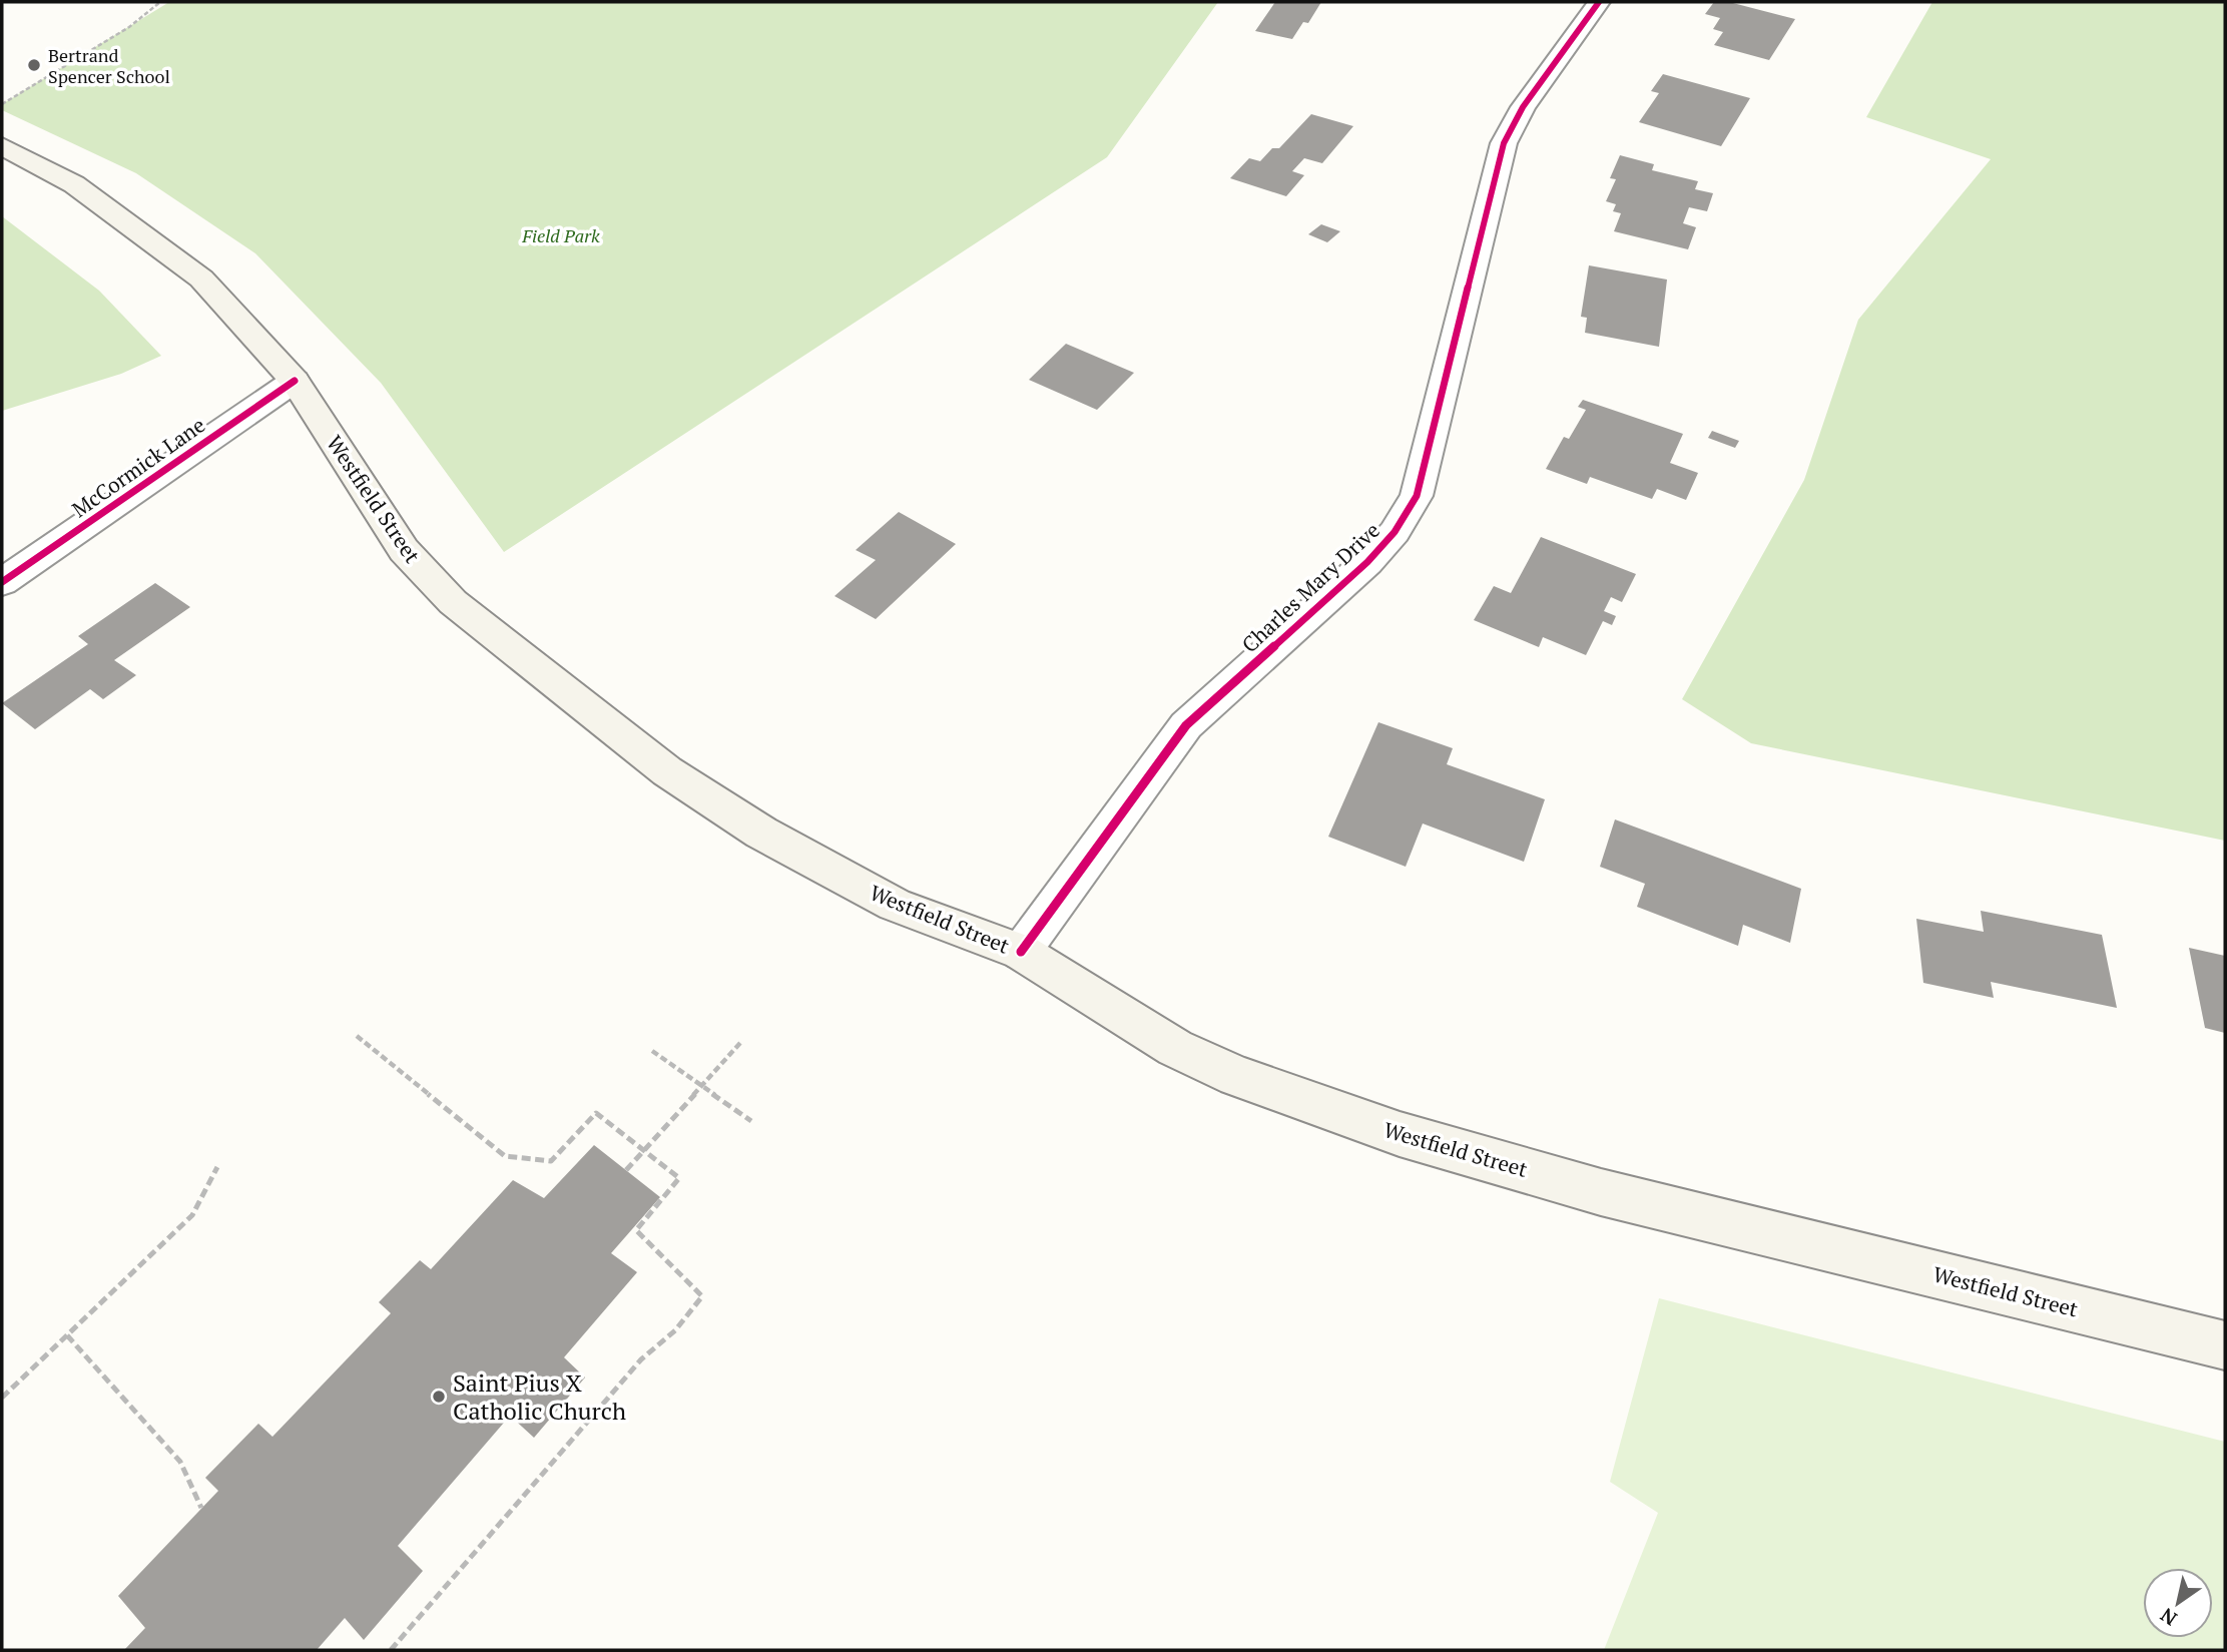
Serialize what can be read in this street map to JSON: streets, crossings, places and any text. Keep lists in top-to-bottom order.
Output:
{
  "streets": {
    "main road": ["Westfield Street"],
    "street": ["McCormick Lane", "Charles Mary Drive"]
  },
  "crossings": [
    ["McCormick Lane", "Westfield Street"],
    ["Westfield Street", "Charles Mary Drive"]
  ],
  "parks": ["Field Park"],
  "places": ["Bertrand Spencer School", "Saint Pius X Catholic Church"],
  "north": "bottom left"
}
